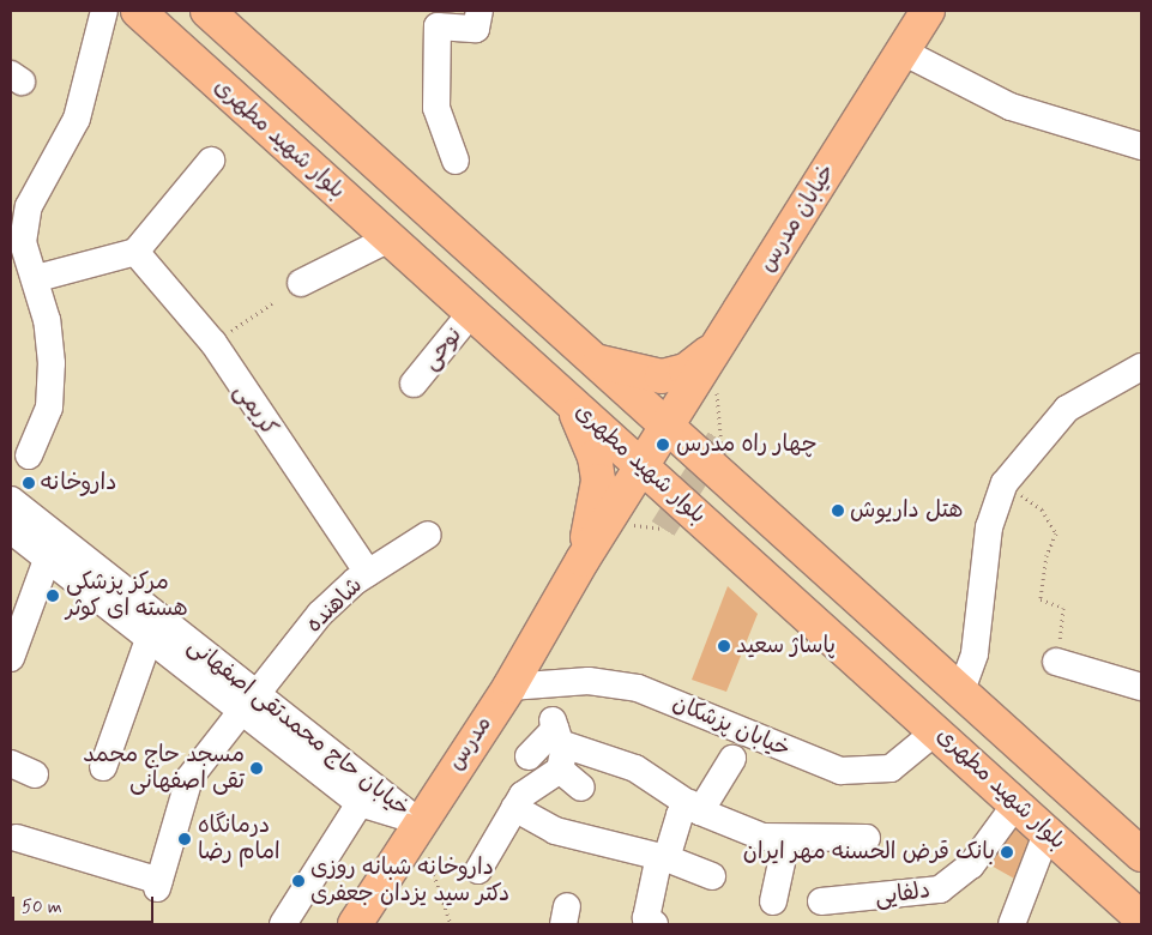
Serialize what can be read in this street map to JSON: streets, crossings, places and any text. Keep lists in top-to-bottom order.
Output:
{
  "streets": {
    "main road": ["بلوار شهید مطهری", "خیابان مدرس", "مدرس"],
    "street": [
      "نوحی",
      "کریمی",
      "شاهنده",
      "خیابان پزشکان",
      "خیابان حاج محمدتقی اصفهانی",
      "دلفایی"
    ]
  },
  "crossings": [
    ["بلوار شهید مطهری", "خیابان مدرس"],
    ["بلوار شهید مطهری", "نوحی"],
    ["بلوار شهید مطهری", "خیابان پزشکان"],
    ["بلوار شهید مطهری", "مدرس"],
    ["بلوار شهید مطهری", "دلفایی"],
    ["خیابان مدرس", "مدرس"],
    ["کریمی", "شاهنده"],
    ["شاهنده", "خیابان حاج محمدتقی اصفهانی"],
    ["خیابان پزشکان", "مدرس"],
    ["خیابان حاج محمدتقی اصفهانی", "مدرس"]
  ],
  "places": [
    "چهار راه مدرس",
    "داروخانه",
    "هتل داریوش",
    "مرکز پزشکی هسته ای کوثر",
    "پاساژ سعید",
    "مسجد حاج محمد تقی اصفهانی",
    "درمانگاه امام رضا",
    "بانک قرض الحسنه مهر ایران",
    "داروخانه شبانه روزی دکتر سید یزدان جعفری"
  ],
  "scale_bar": "50 m"
}
